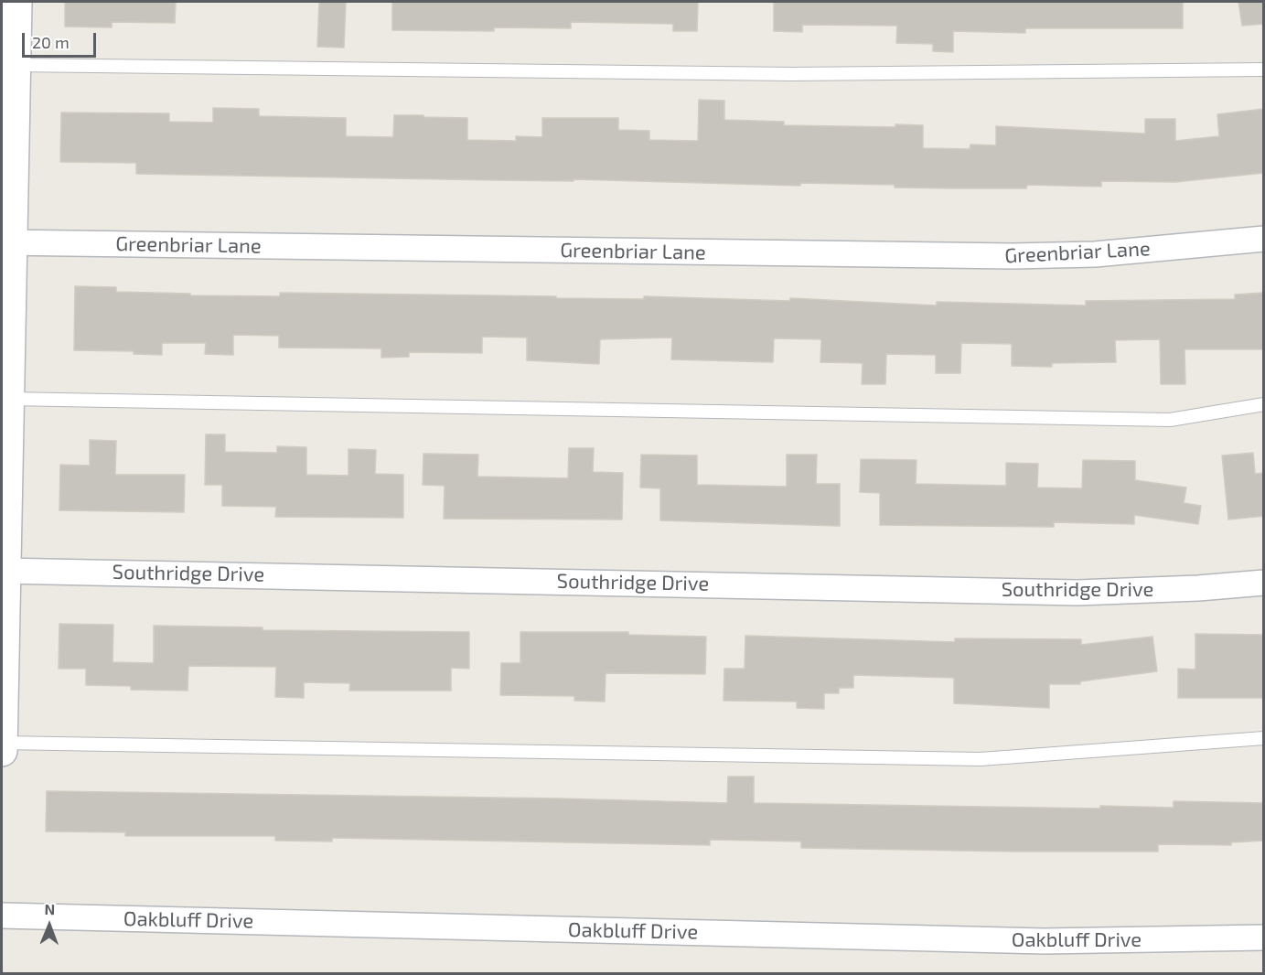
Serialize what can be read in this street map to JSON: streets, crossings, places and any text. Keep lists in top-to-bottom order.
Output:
{
  "streets": {
    "street": ["Greenbriar Lane", "Southridge Drive", "Oakbluff Drive"]
  },
  "scale_bar": "20 m",
  "north": "top"
}
